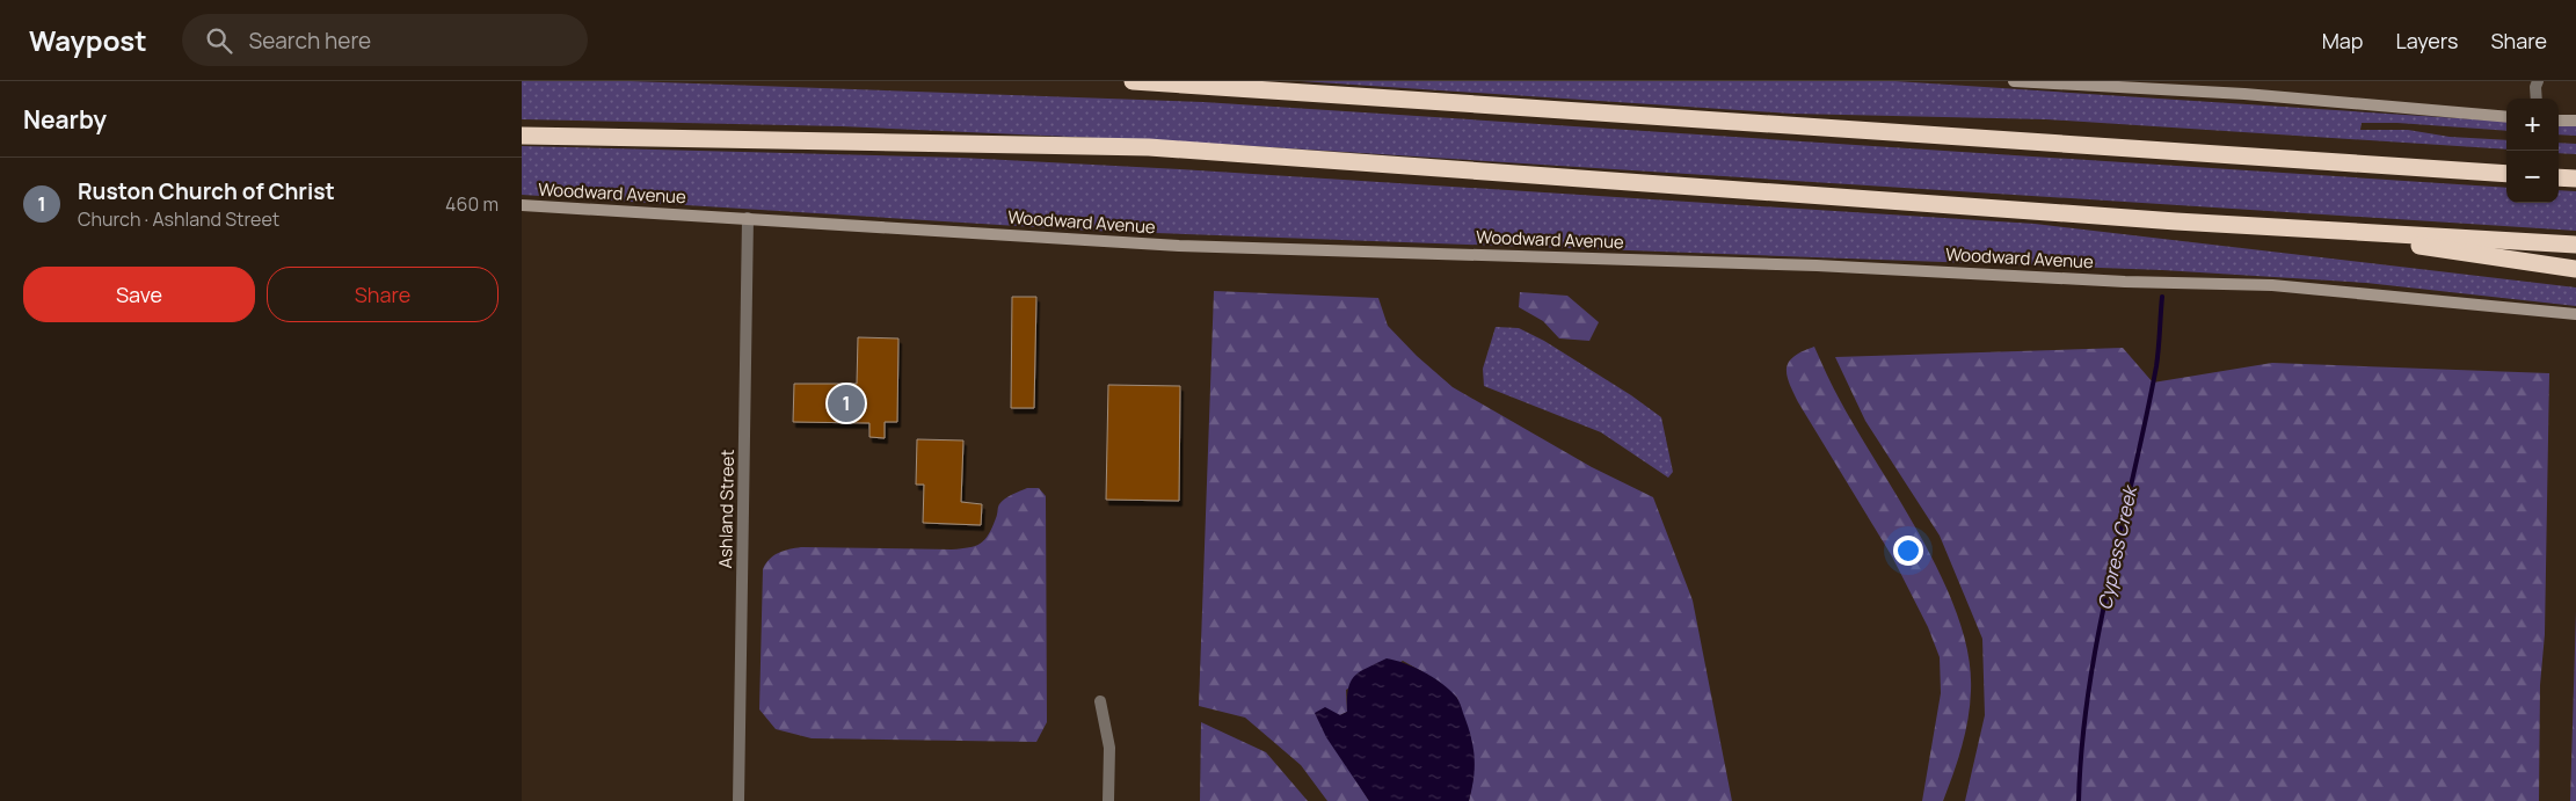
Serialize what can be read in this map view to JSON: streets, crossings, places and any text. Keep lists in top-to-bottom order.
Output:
{
  "streets": {
    "main road": ["Woodward Avenue"],
    "street": ["Ashland Street"]
  },
  "crossings": [
    ["Woodward Avenue", "Ashland Street"]
  ],
  "water": ["Cypress Creek"],
  "page": {
    "header": "Waypost",
    "search": "Search here",
    "nav": ["Map", "Layers", "Share"],
    "heading": "Nearby",
    "map_buttons": ["+", "−"],
    "list": [
      {
        "mark": "1",
        "name": "Ruston Church of Christ",
        "note": "Church · Ashland Street",
        "value": "460 m"
      }
    ],
    "buttons": ["Save", "Share"],
    "pins": "1"
  }
}
